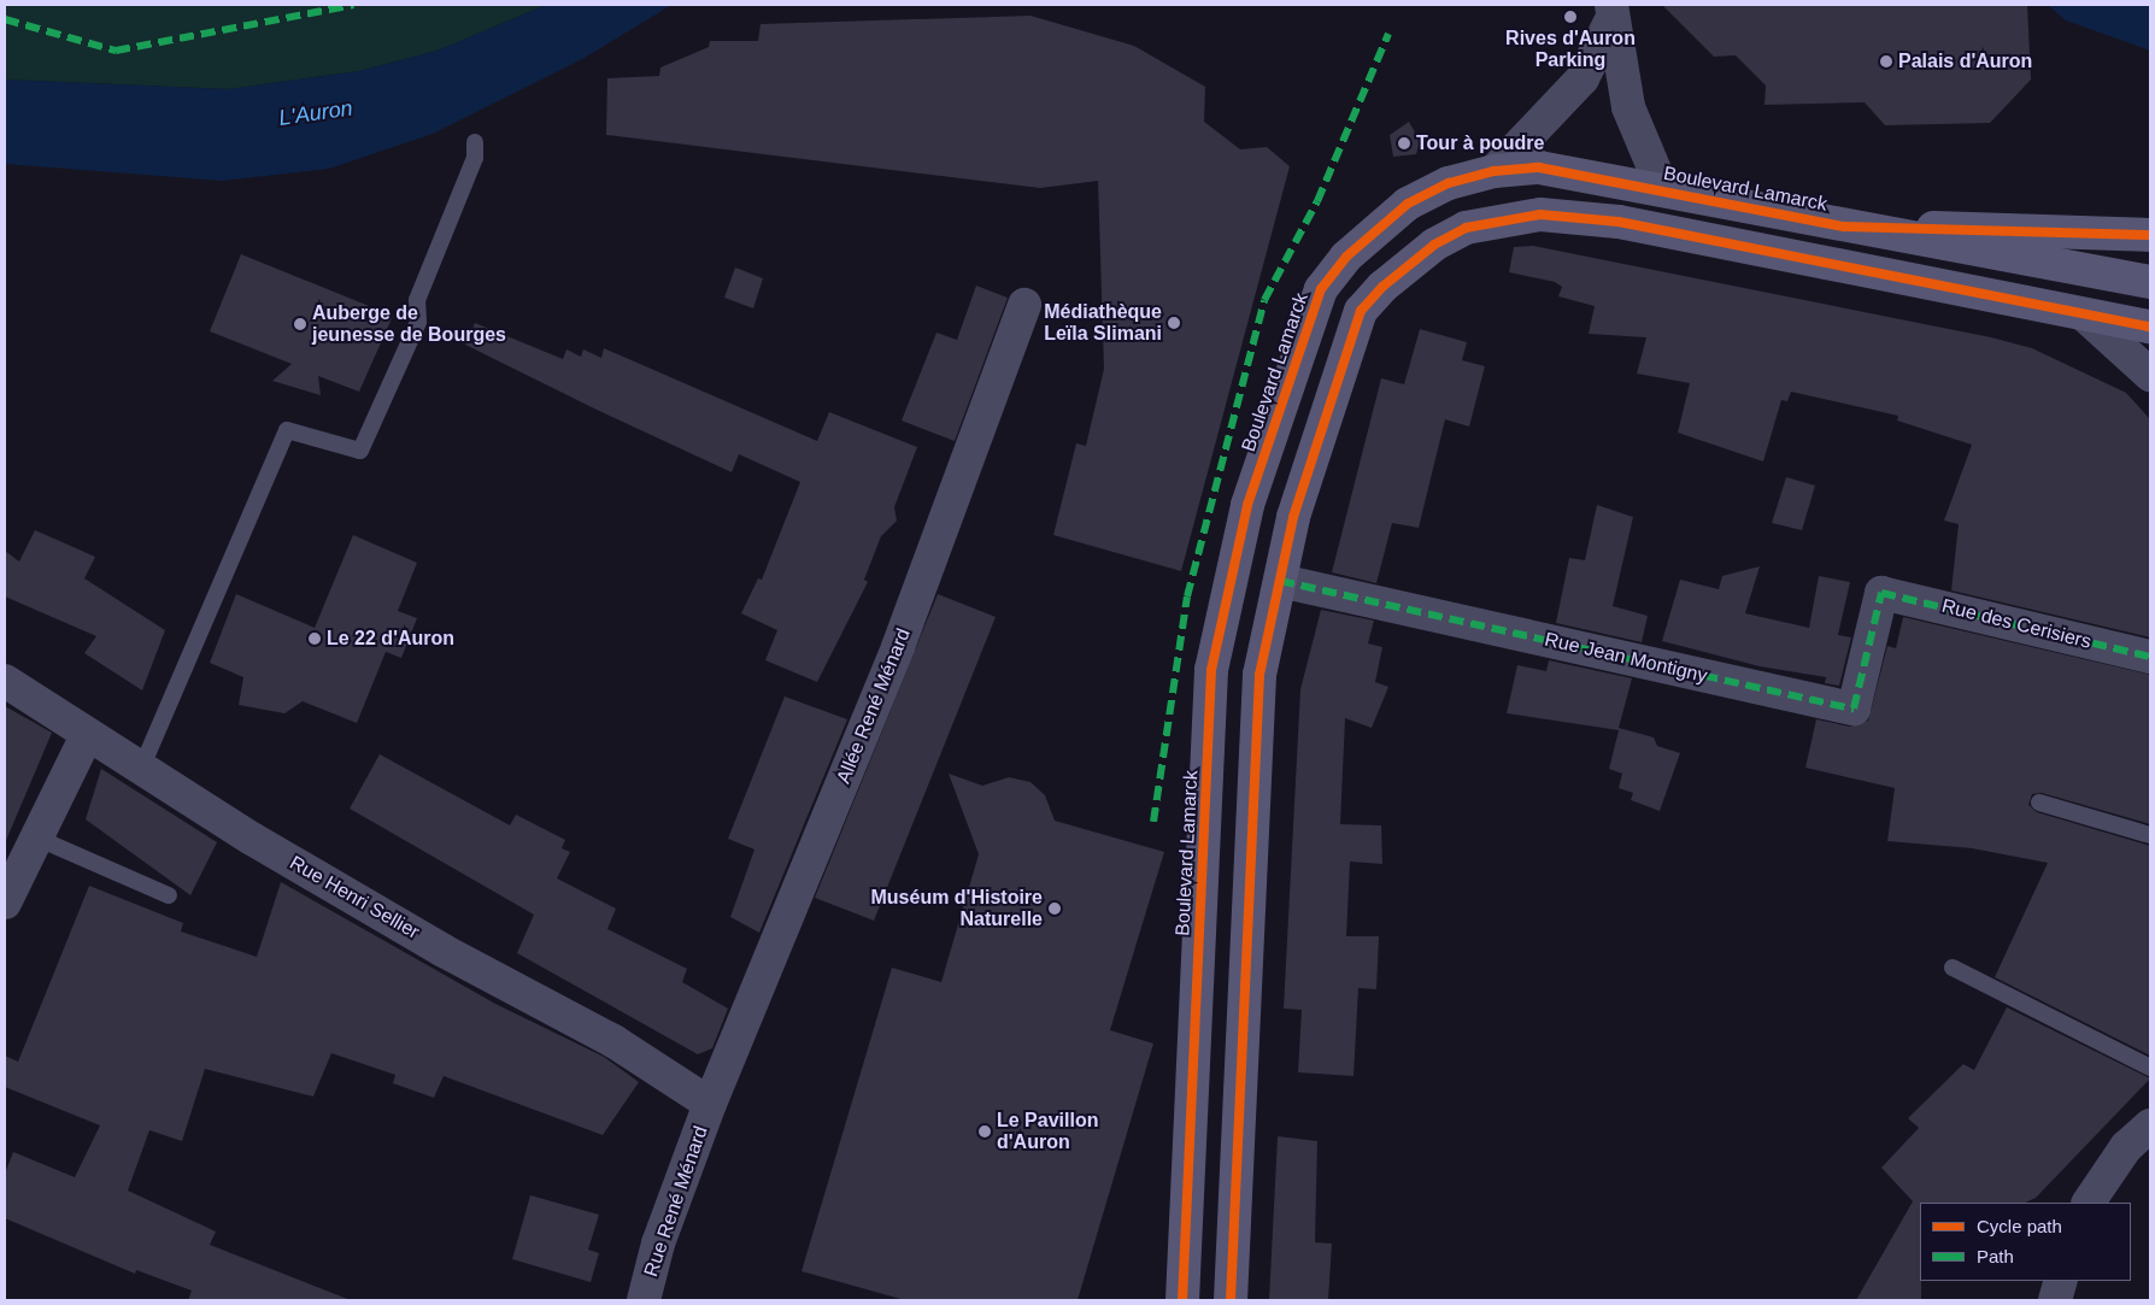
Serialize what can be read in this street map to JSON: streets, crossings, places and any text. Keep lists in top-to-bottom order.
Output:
{
  "streets": {
    "main road": ["Boulevard Lamarck"],
    "street": [
      "Rue des Cerisiers",
      "Rue Jean Montigny",
      "Allée René Ménard",
      "Rue Henri Sellier",
      "Rue René Ménard"
    ]
  },
  "crossings": [
    ["Rue des Cerisiers", "Rue Jean Montigny"],
    ["Allée René Ménard", "Rue Henri Sellier"],
    ["Allée René Ménard", "Rue René Ménard"],
    ["Rue Henri Sellier", "Rue René Ménard"]
  ],
  "water": ["L'Auron"],
  "places": [
    "Rives d'Auron Parking",
    "Palais d'Auron",
    "Tour à poudre",
    "Médiathèque Leïla Slimani",
    "Auberge de jeunesse de Bourges",
    "Le 22 d'Auron",
    "Muséum d'Histoire Naturelle",
    "Le Pavillon d'Auron"
  ],
  "legend": ["Cycle path", "Path"]
}
